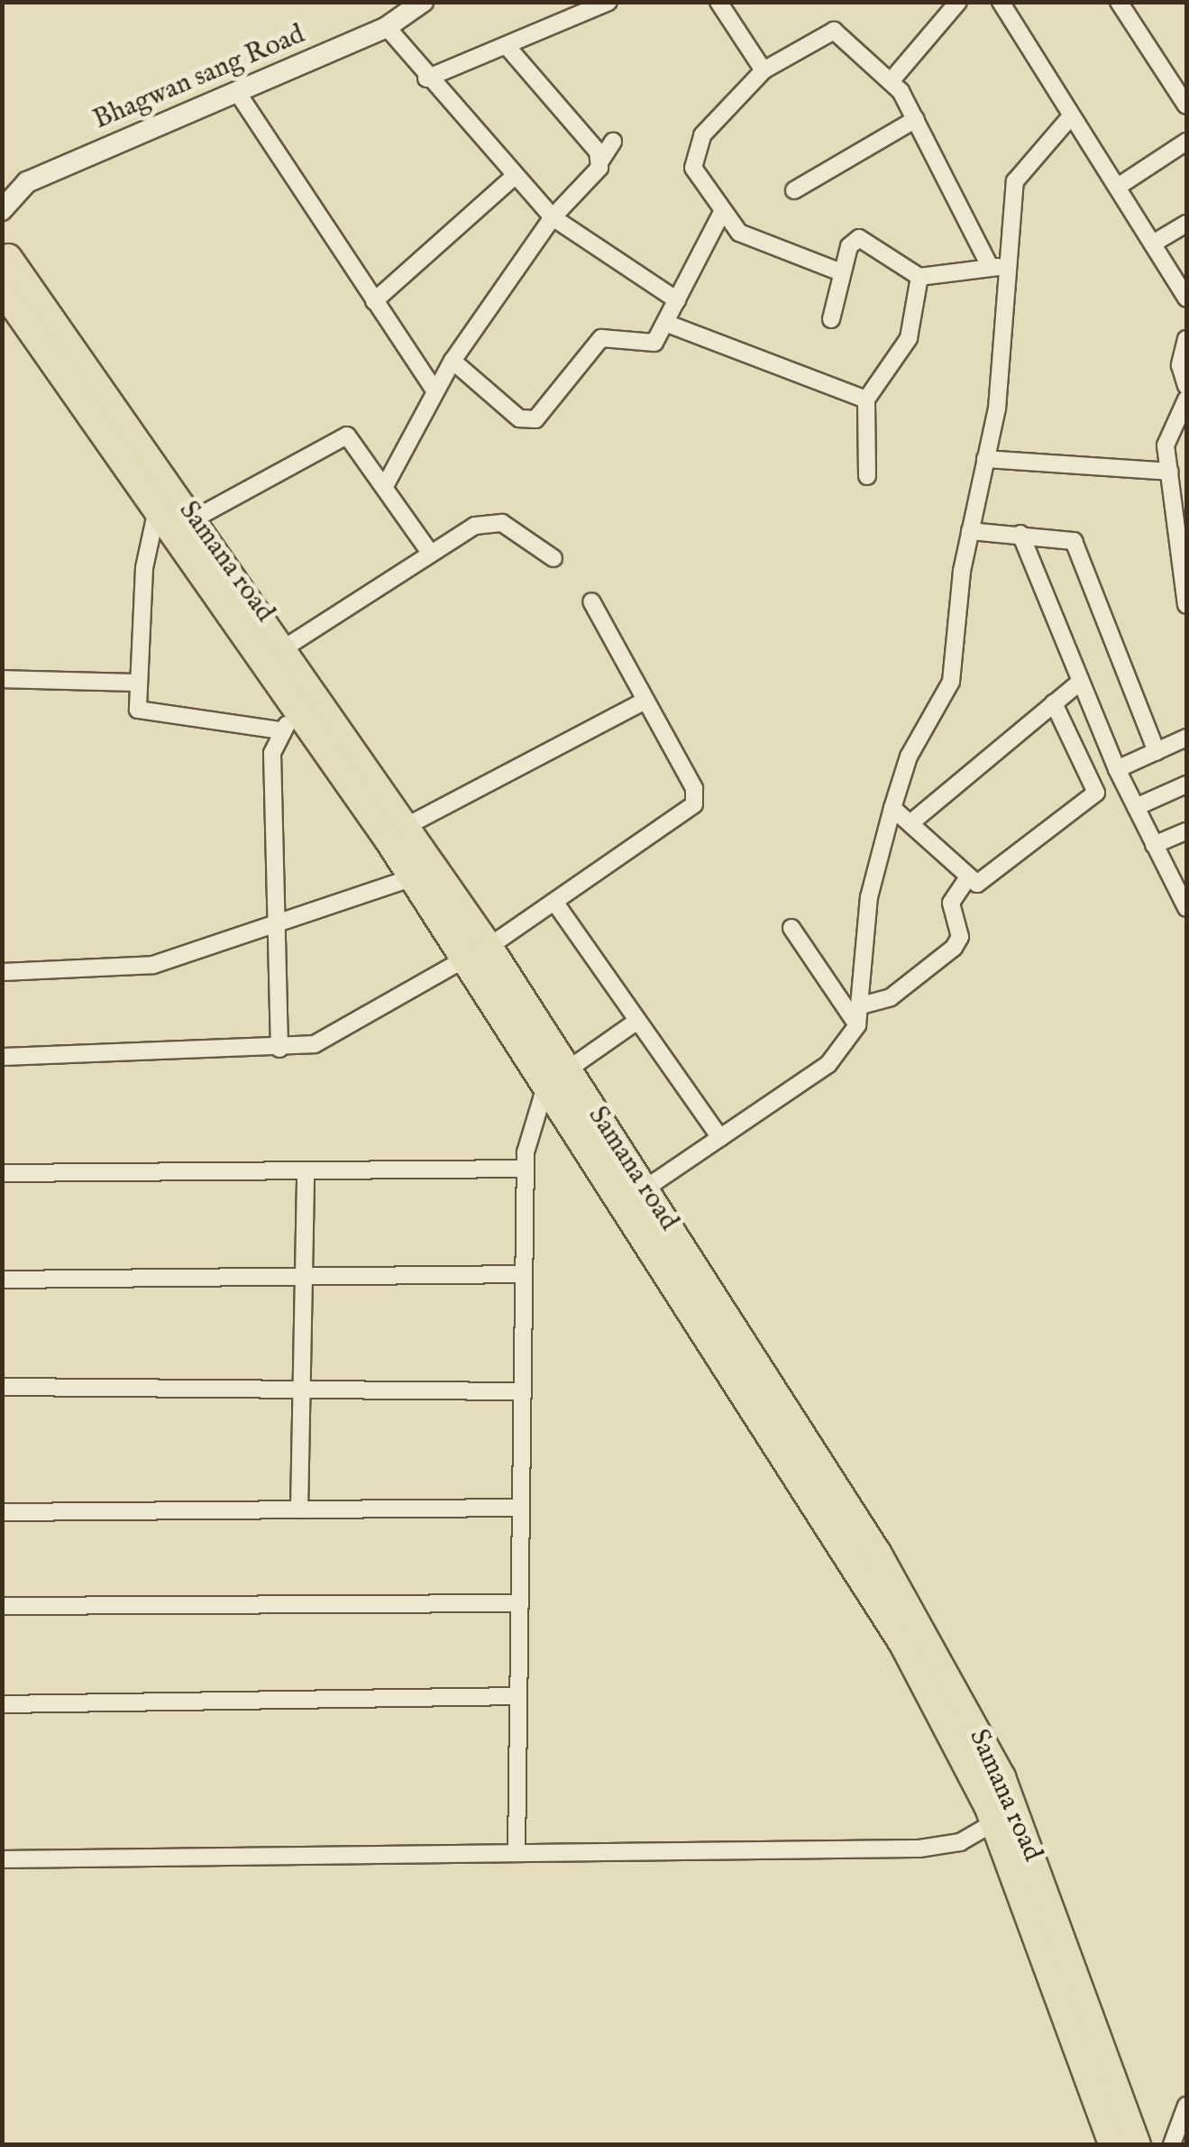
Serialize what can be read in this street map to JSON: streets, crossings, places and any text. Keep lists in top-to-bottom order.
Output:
{
  "streets": {
    "main road": ["Samana road"],
    "street": ["Bhagwan sang Road"]
  }
}
